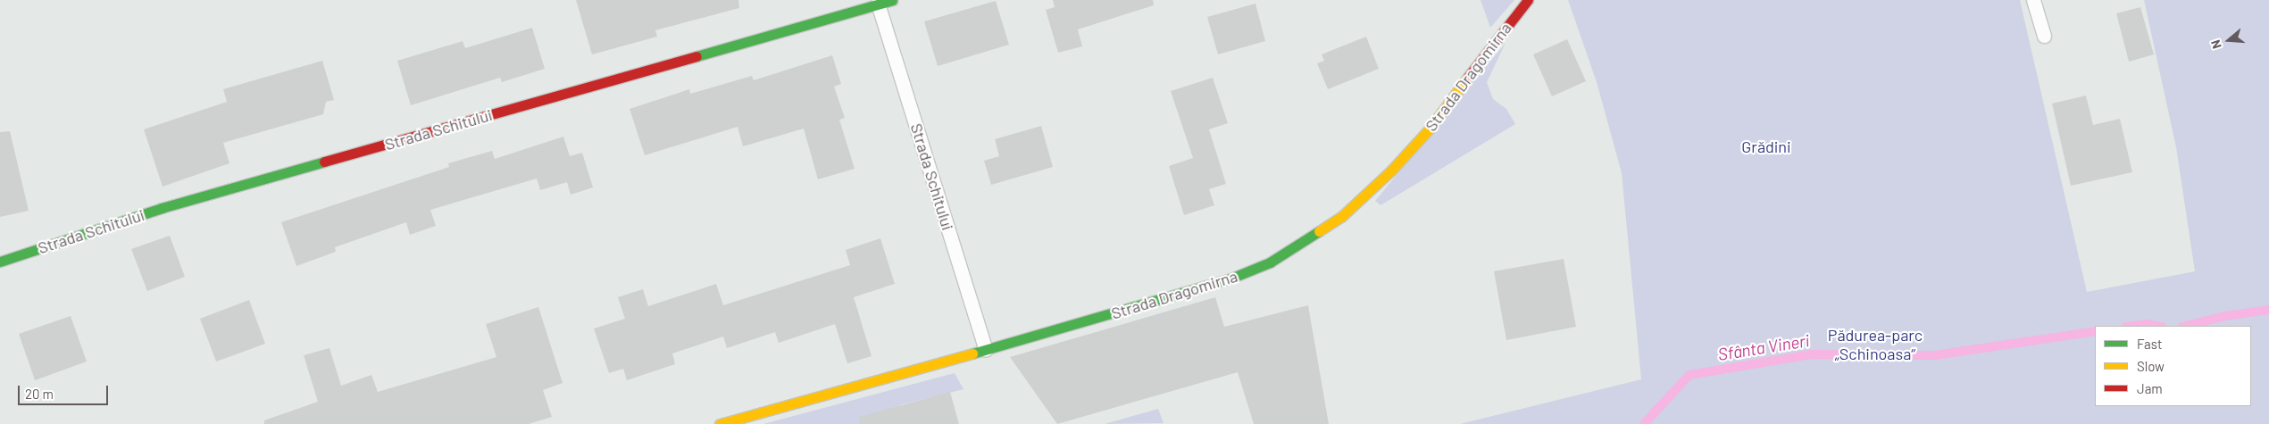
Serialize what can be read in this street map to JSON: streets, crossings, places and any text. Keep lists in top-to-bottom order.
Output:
{
  "streets": {
    "street": ["Strada Dragomirna", "Strada Schitului"]
  },
  "crossings": [
    ["Strada Dragomirna", "Strada Schitului"]
  ],
  "water": ["Sfânta Vineri"],
  "parks": ["Grădini", "Pădurea-parc „Schinoasa“"],
  "legend": ["Fast", "Slow", "Jam"],
  "scale_bar": "20 m",
  "north": "left"
}
